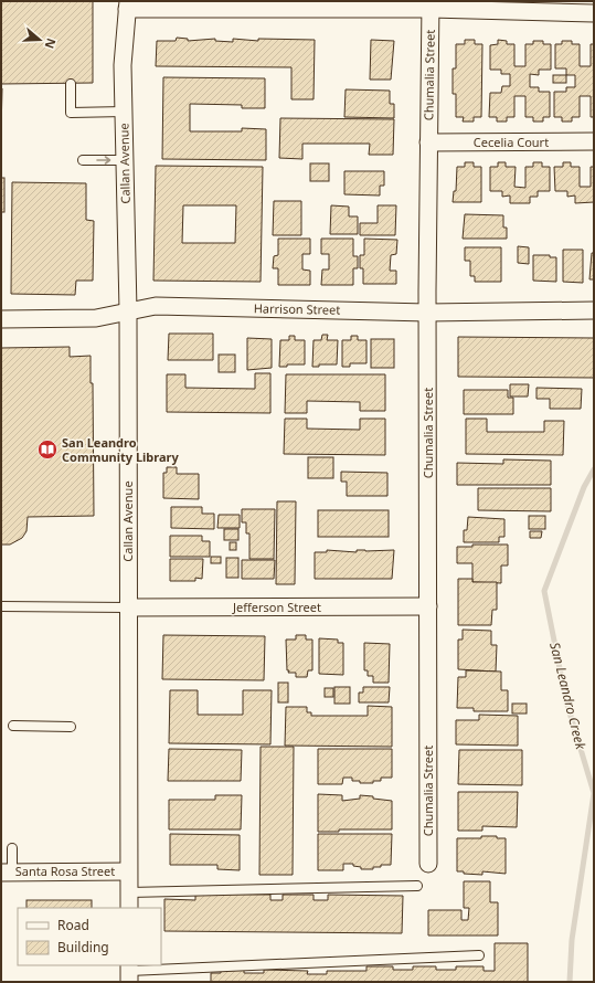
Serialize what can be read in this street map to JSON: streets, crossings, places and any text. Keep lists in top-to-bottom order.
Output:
{
  "streets": {
    "street": [
      "Chumalia Street",
      "Cecelia Court",
      "Callan Avenue",
      "Harrison Street",
      "Jefferson Street",
      "Santa Rosa Street"
    ]
  },
  "crossings": [
    ["Chumalia Street", "Cecelia Court"],
    ["Chumalia Street", "Harrison Street"],
    ["Chumalia Street", "Jefferson Street"],
    ["Callan Avenue", "Harrison Street"],
    ["Callan Avenue", "Jefferson Street"],
    ["Callan Avenue", "Santa Rosa Street"]
  ],
  "water": ["San Leandro Creek"],
  "places": {
    "library": ["San Leandro Community Library"]
  },
  "legend": ["Road", "Building"],
  "north": "right"
}
